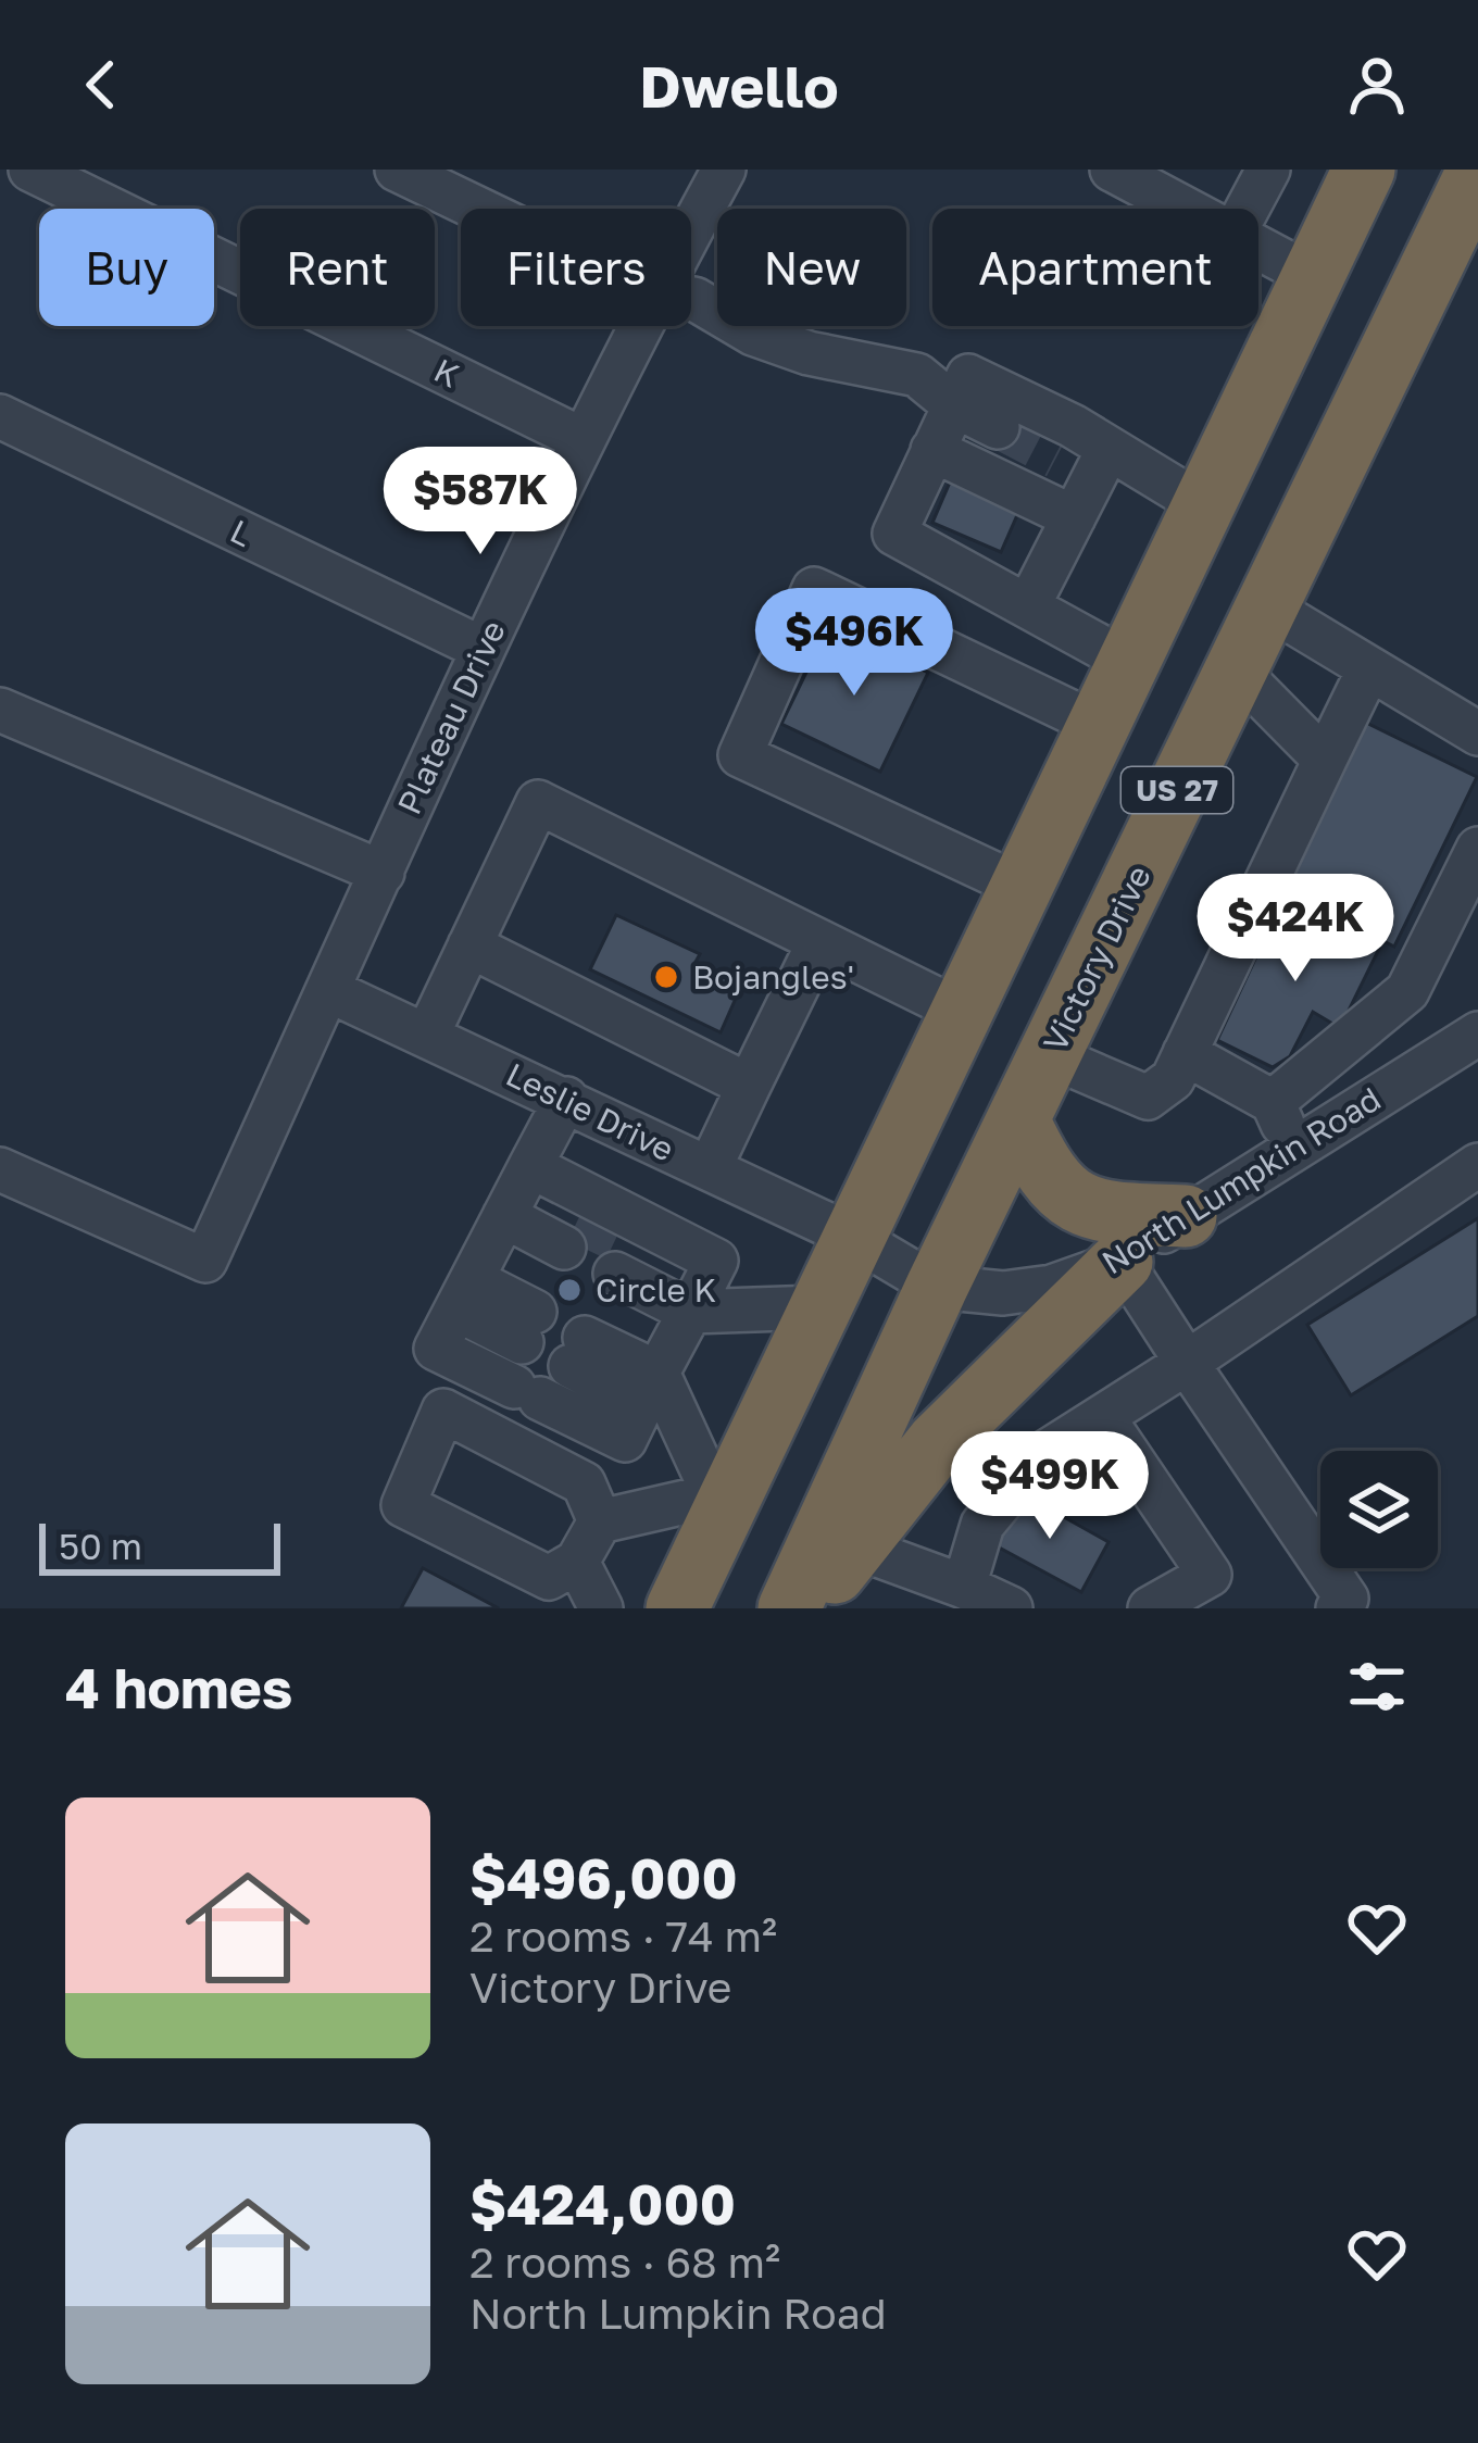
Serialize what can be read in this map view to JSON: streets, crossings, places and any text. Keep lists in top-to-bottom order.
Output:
{
  "streets": {
    "highway": ["US 27", "Victory Drive"],
    "street": [
      "K",
      "L",
      "Plateau Drive",
      "Leslie Drive",
      "North Lumpkin Road"
    ]
  },
  "crossings": [
    ["K", "Plateau Drive"],
    ["L", "Plateau Drive"],
    ["Plateau Drive", "Leslie Drive"],
    ["US 27", "Leslie Drive"],
    ["US 27", "North Lumpkin Road"],
    ["Victory Drive", "North Lumpkin Road"],
    ["Leslie Drive", "North Lumpkin Road"]
  ],
  "places": ["Bojangles'", "Circle K"],
  "scale_bar": "50 m",
  "page": {
    "header": "Dwello",
    "chip": [
      "Buy",
      "Rent",
      "Filters",
      "New",
      "Apartment"
    ],
    "price": [
      "$587K",
      "$496K",
      "$424K",
      "$499K"
    ],
    "scale": "50 m",
    "heading": "4 homes",
    "list": [
      {
        "name": "$496,000",
        "note": "2 rooms · 74 m² · Victory Drive"
      },
      {
        "name": "$424,000",
        "note": "2 rooms · 68 m² · North Lumpkin Road"
      }
    ]
  }
}
